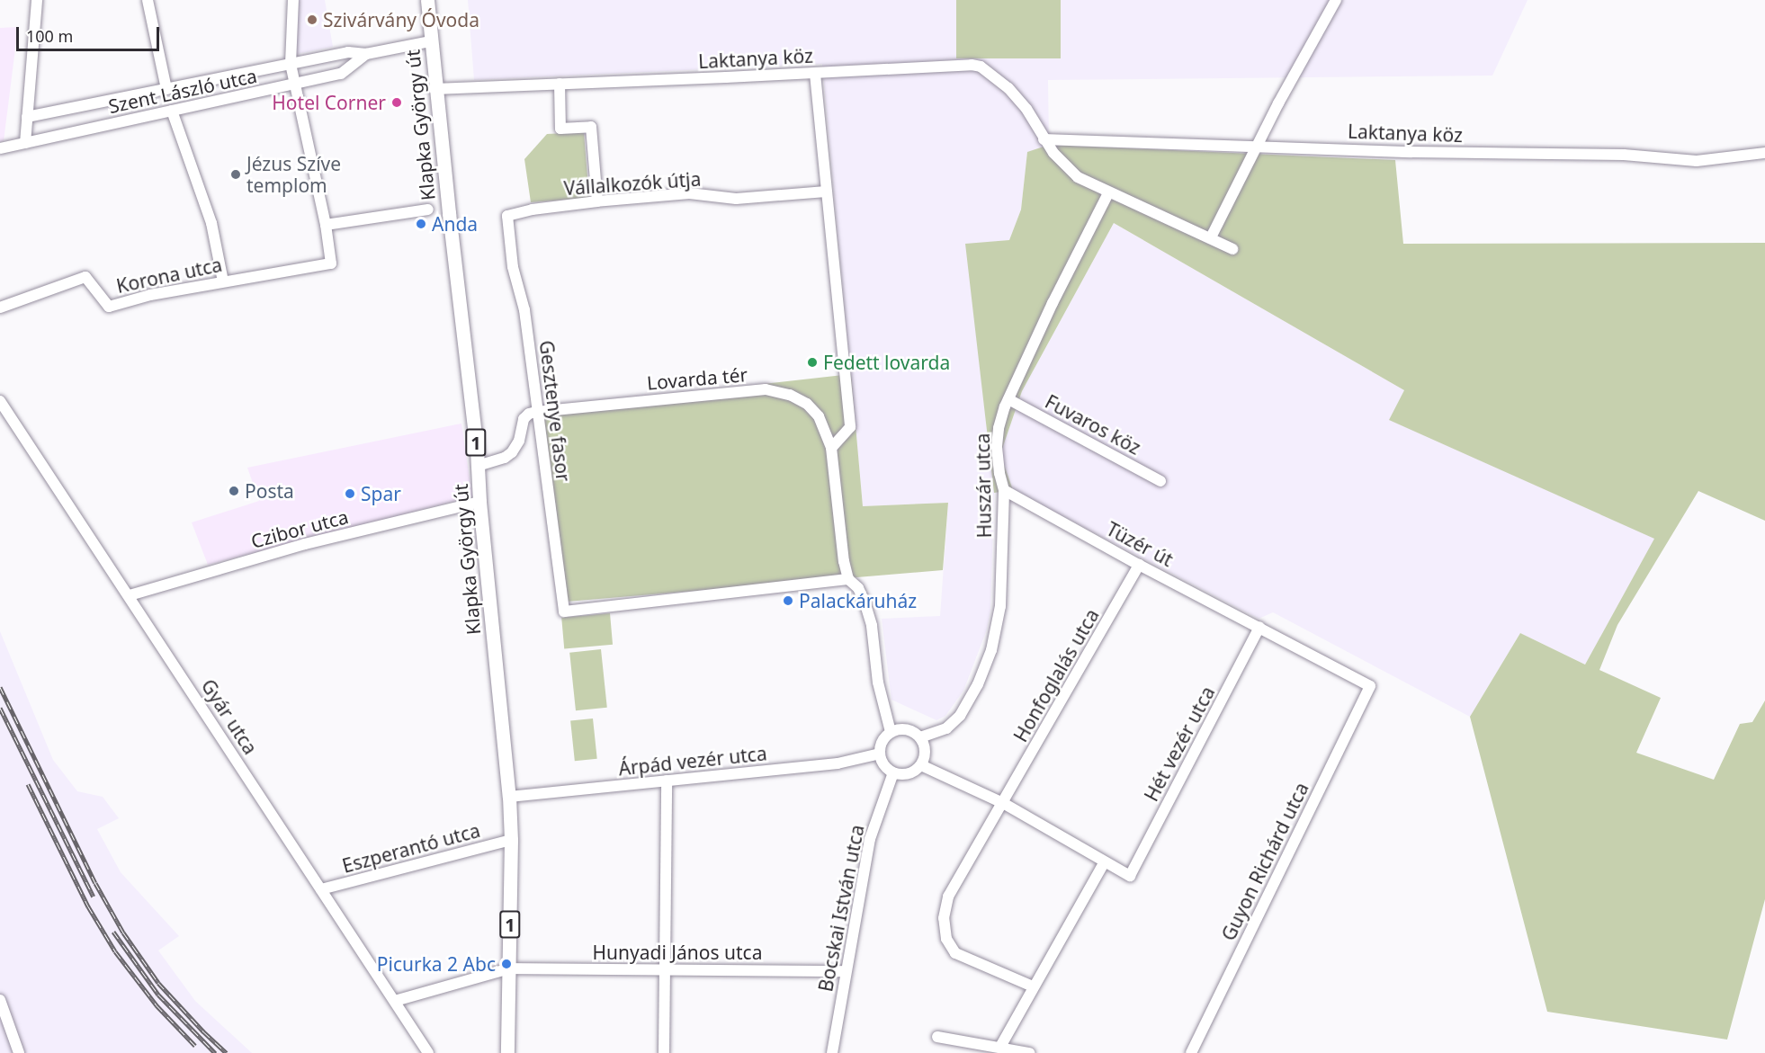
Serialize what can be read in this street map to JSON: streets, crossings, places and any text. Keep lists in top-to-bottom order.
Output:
{
  "streets": {
    "main road": ["Klapka György út", "1"],
    "street": [
      "Laktanya köz",
      "Szent László utca",
      "Vállalkozók útja",
      "Korona utca",
      "Lovarda tér",
      "Gesztenye fasor",
      "Fuvaros köz",
      "Huszár utca",
      "Czibor utca",
      "Tüzér út",
      "Honfoglalás utca",
      "Gyár utca",
      "Hét vezér utca",
      "Árpád vezér utca",
      "Eszperantó utca",
      "Guyon Richárd utca",
      "Bocskai István utca",
      "Hunyadi János utca"
    ]
  },
  "crossings": [
    ["Laktanya köz", "Klapka György út"],
    ["Laktanya köz", "Huszár utca"],
    ["Szent László utca", "Klapka György út"],
    ["Klapka György út", "Czibor utca"],
    ["Klapka György út", "Árpád vezér utca"],
    ["Klapka György út", "Eszperantó utca"],
    ["Klapka György út", "Hunyadi János utca"],
    ["Vállalkozók útja", "Gesztenye fasor"],
    ["Lovarda tér", "Gesztenye fasor"],
    ["Fuvaros köz", "Huszár utca"],
    ["Huszár utca", "Tüzér út"],
    ["Huszár utca", "Árpád vezér utca"],
    ["Huszár utca", "Bocskai István utca"],
    ["Czibor utca", "Gyár utca"],
    ["Tüzér út", "Honfoglalás utca"],
    ["Tüzér út", "Hét vezér utca"],
    ["Tüzér út", "Guyon Richárd utca"],
    ["Gyár utca", "Eszperantó utca"],
    ["Gyár utca", "Hunyadi János utca"],
    ["Árpád vezér utca", "Bocskai István utca"],
    ["Bocskai István utca", "Hunyadi János utca"]
  ],
  "places": [
    "Szivárvány Óvoda",
    "Hotel Corner",
    "Jézus Szíve templom",
    "Anda",
    "Fedett lovarda",
    "Posta",
    "Spar",
    "Palackáruház",
    "Picurka 2 Abc"
  ],
  "scale_bar": "100 m"
}
